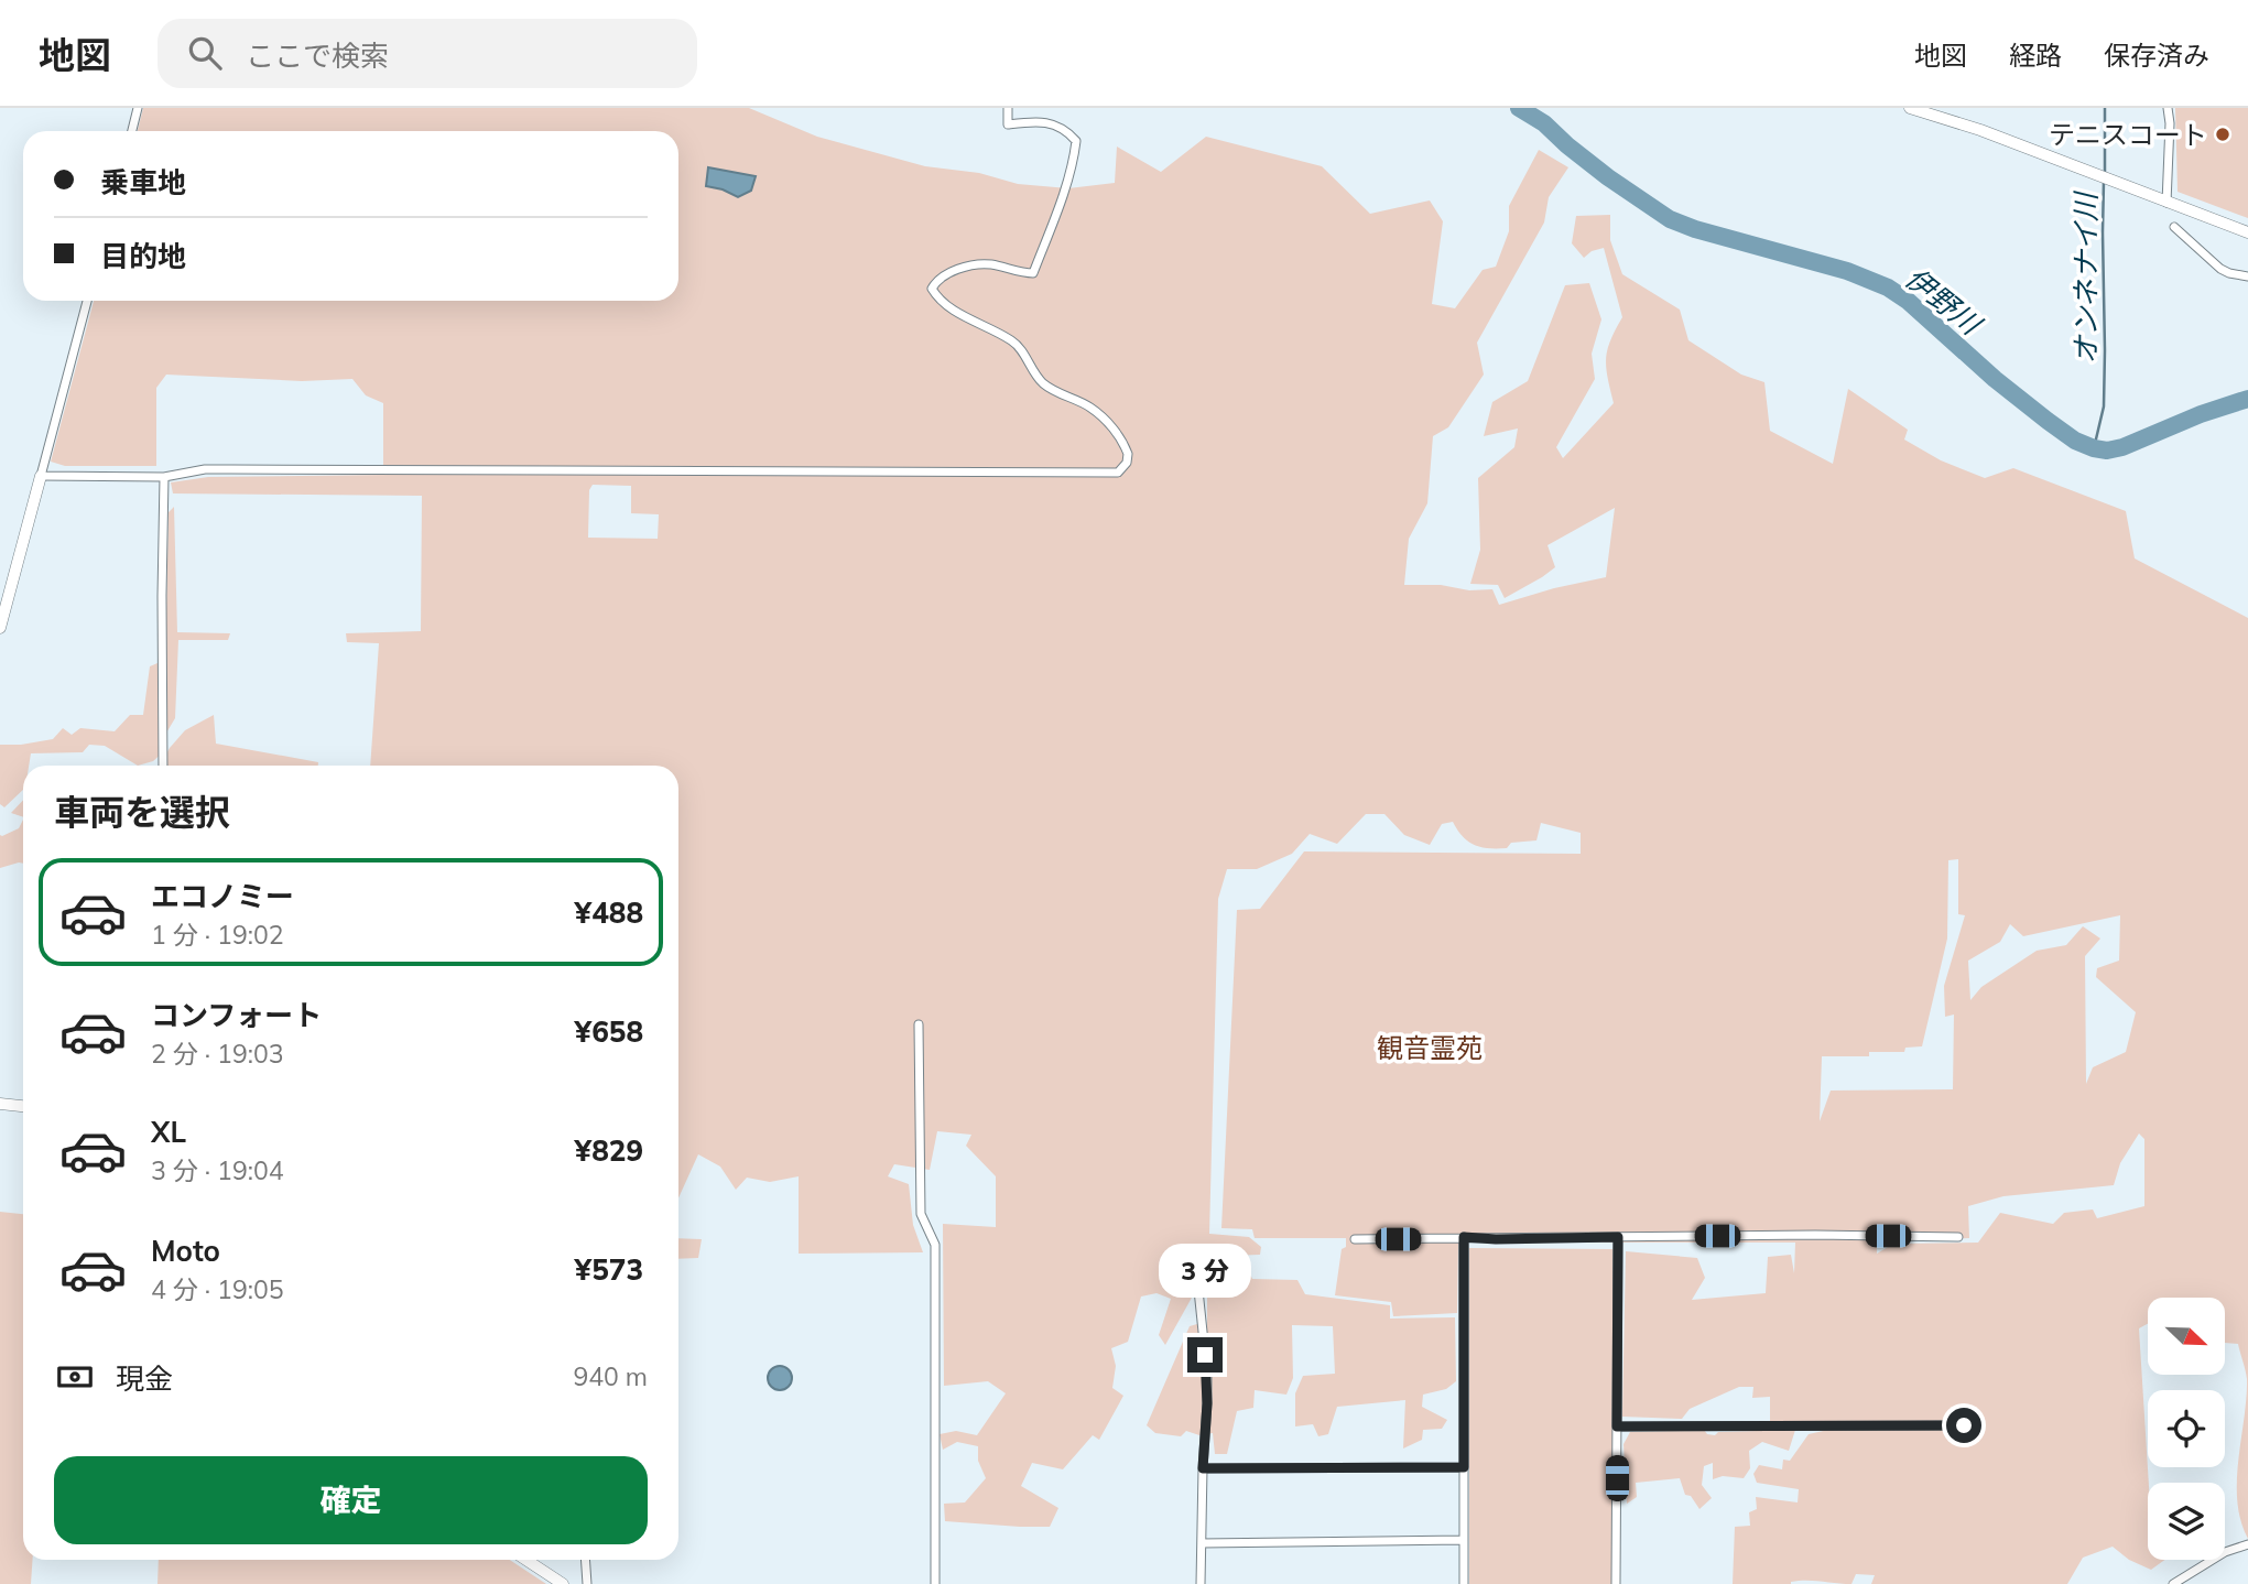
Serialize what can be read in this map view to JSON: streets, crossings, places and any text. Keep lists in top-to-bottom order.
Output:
{
  "water": ["オンネナイ川", "伊野川"],
  "parks": ["観音霊苑"],
  "places": ["テニスコート"],
  "north": "bottom right",
  "page": {
    "header": "地図",
    "search": "ここで検索",
    "nav": ["地図", "経路", "保存済み"],
    "banner": ["乗車地", "目的地"],
    "heading": "車両を選択",
    "list": [
      {
        "name": "エコノミー",
        "note": "1 分 · 19:02",
        "value": "¥488"
      },
      {
        "name": "コンフォート",
        "note": "2 分 · 19:03",
        "value": "¥658"
      },
      {
        "name": "XL",
        "note": "3 分 · 19:04",
        "value": "¥829"
      },
      {
        "name": "Moto",
        "note": "4 分 · 19:05",
        "value": "¥573"
      }
    ],
    "bubble": "3 分",
    "pay": ["現金", "940 m"],
    "buttons": "確定"
  }
}
